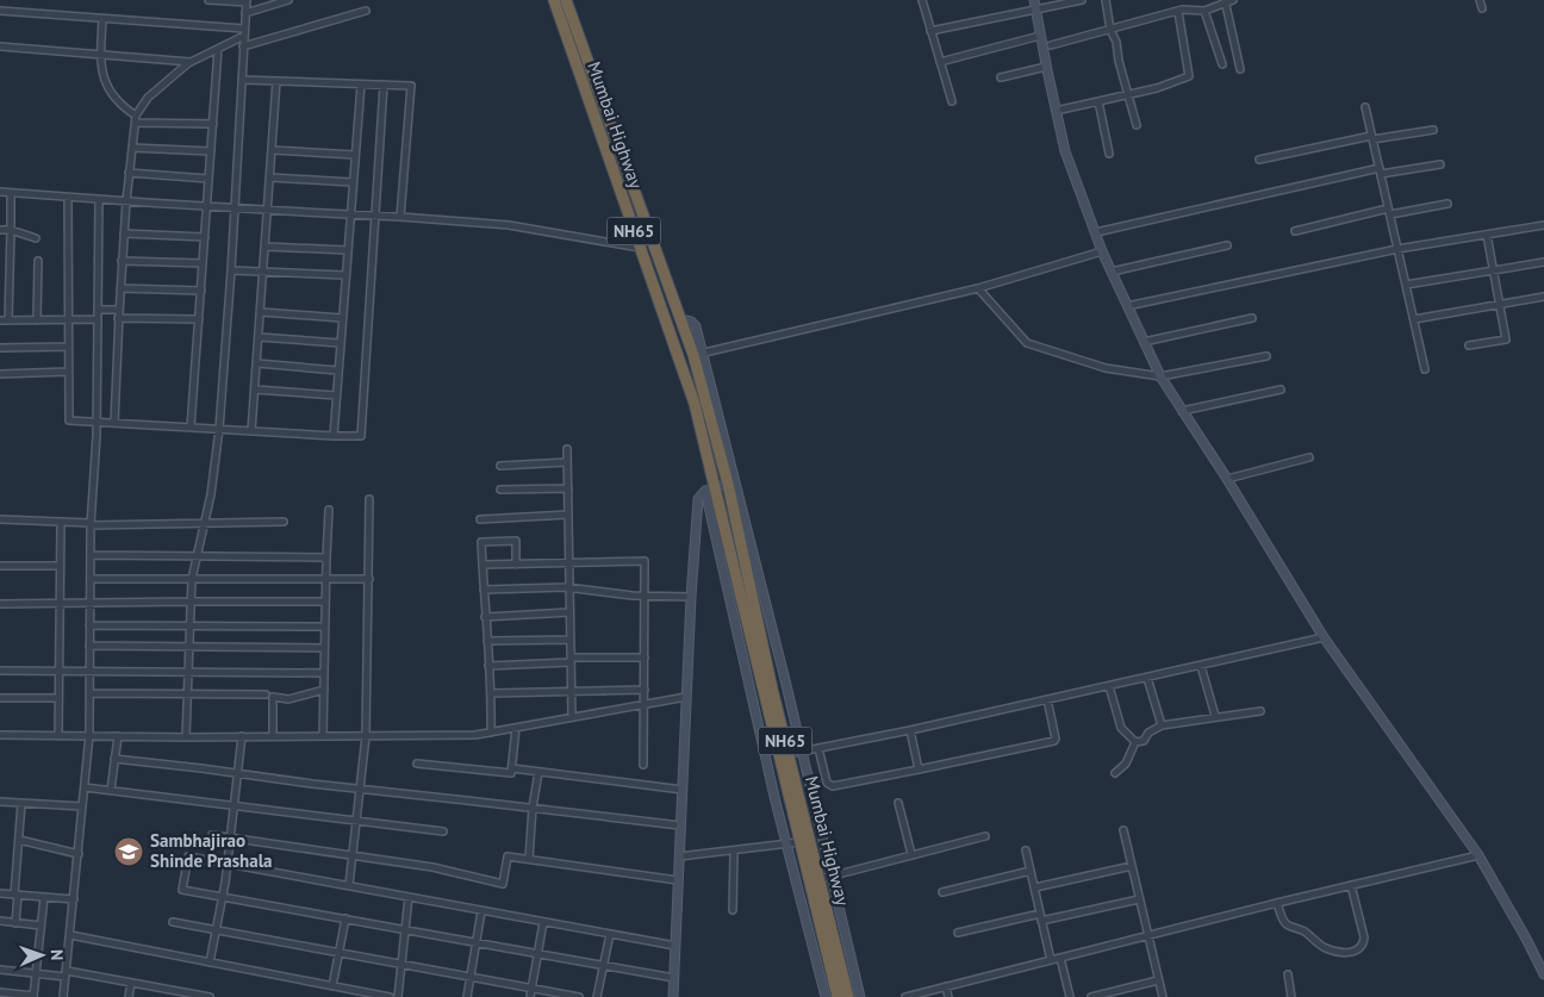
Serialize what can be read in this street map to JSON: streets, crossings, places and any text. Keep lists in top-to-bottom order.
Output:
{
  "streets": {
    "highway": ["Mumbai Highway", "NH65"]
  },
  "crossings": [
    ["Mumbai Highway", "NH65"]
  ],
  "places": {
    "school or university": ["Sambhajirao Shinde Prashala"]
  },
  "north": "right"
}
